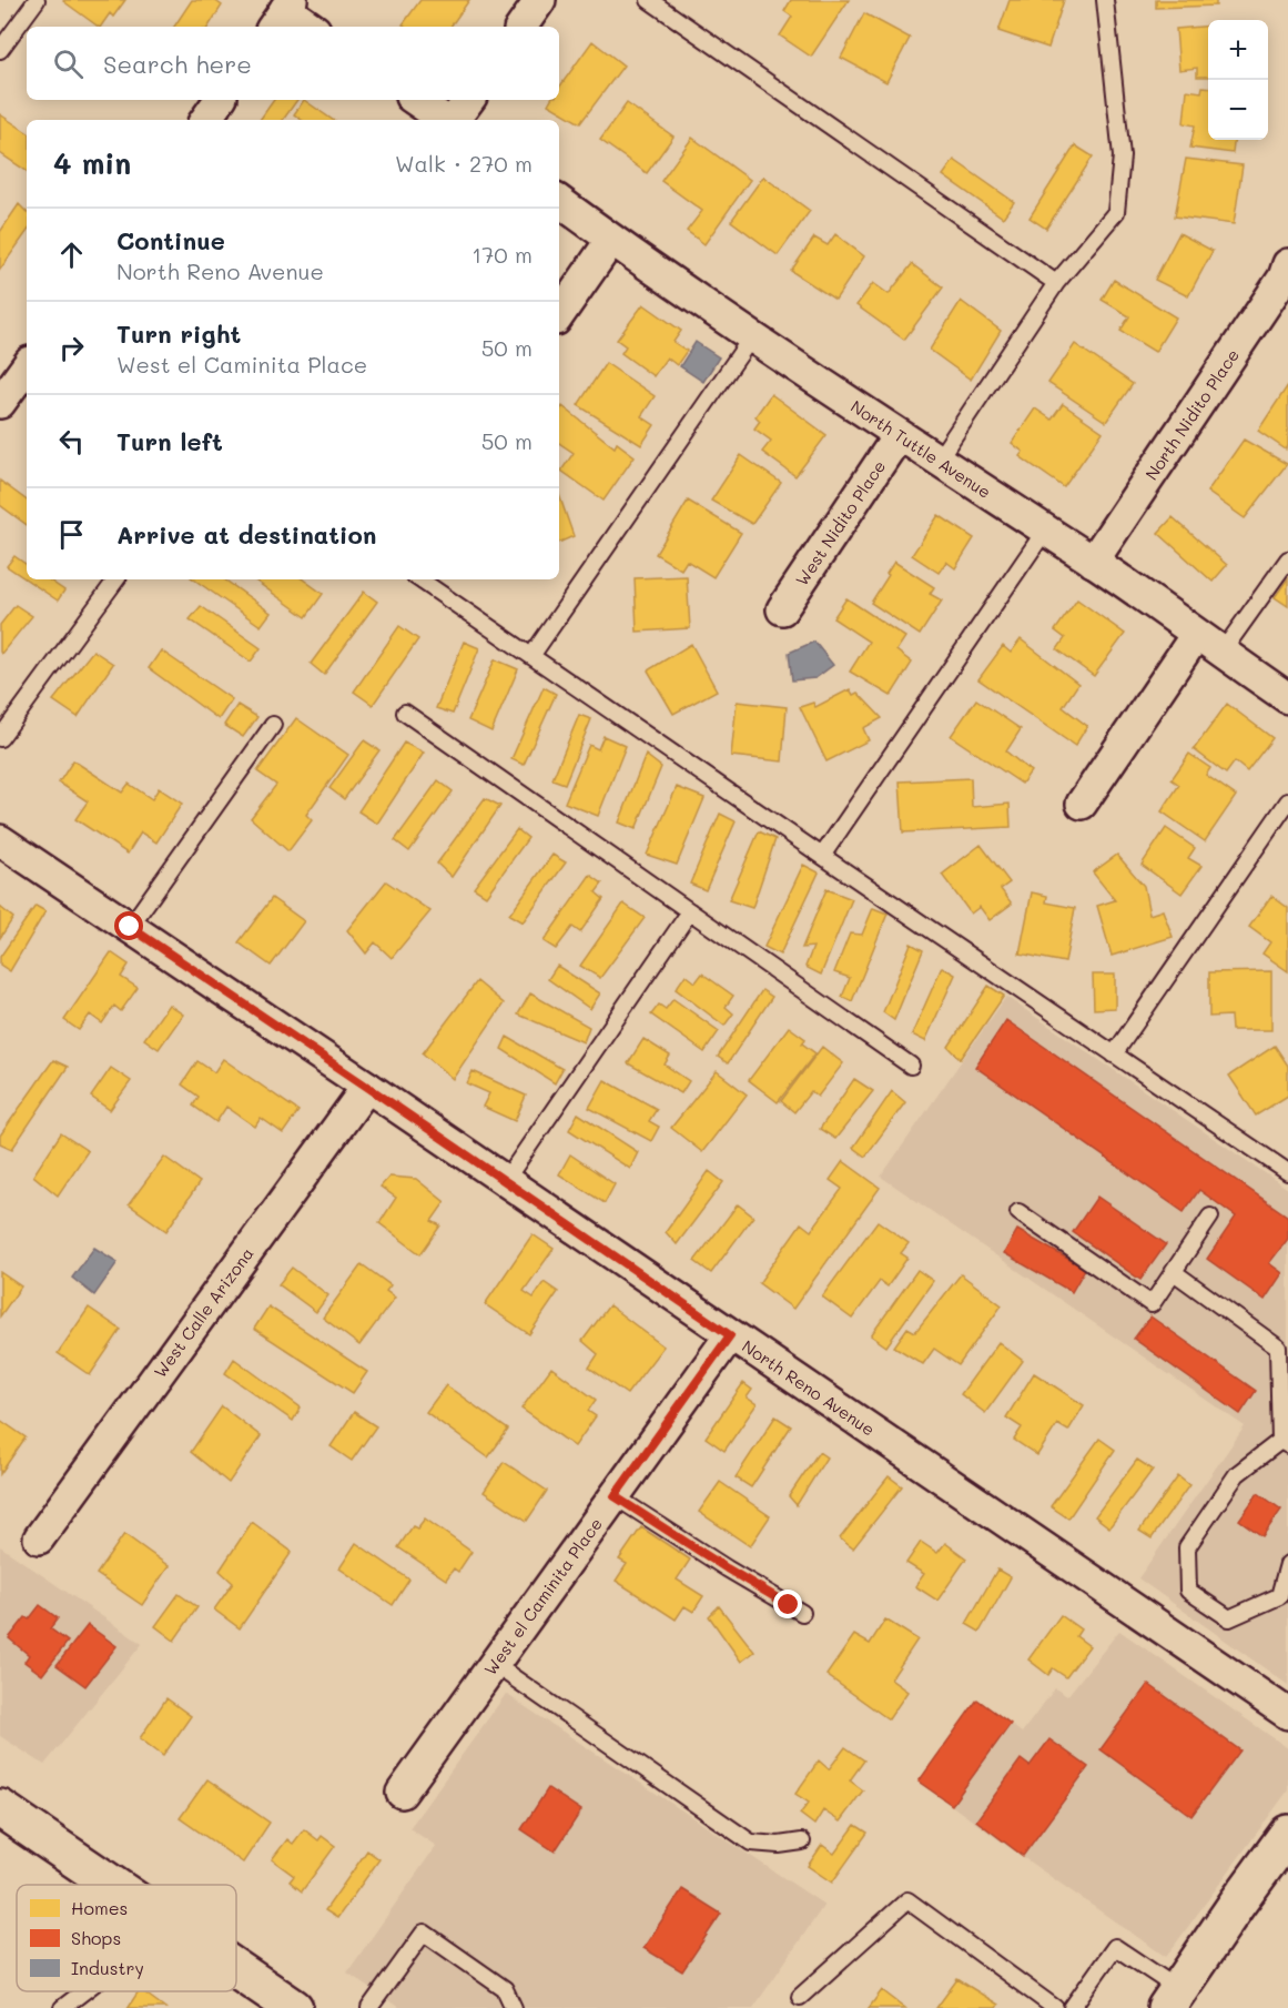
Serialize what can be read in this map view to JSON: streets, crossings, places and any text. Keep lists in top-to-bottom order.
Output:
{
  "streets": {
    "street": [
      "North Nidito Place",
      "North Tuttle Avenue",
      "West Nidito Place",
      "West Calle Arizona",
      "North Reno Avenue",
      "West el Caminita Place"
    ]
  },
  "crossings": [
    ["North Nidito Place", "North Tuttle Avenue"],
    ["North Tuttle Avenue", "West Nidito Place"],
    ["West Calle Arizona", "North Reno Avenue"],
    ["North Reno Avenue", "West el Caminita Place"]
  ],
  "legend": ["Homes", "Shops", "Industry"],
  "page": {
    "map_buttons": ["+", "−"],
    "search": "Search here",
    "heading": ["4 min", "Walk · 270 m"],
    "list": [
      ["Continue", "North Reno Avenue", "170 m"],
      ["Turn right", "West el Caminita Place", "50 m"],
      ["Turn left", "50 m"],
      "Arrive at destination"
    ]
  }
}
